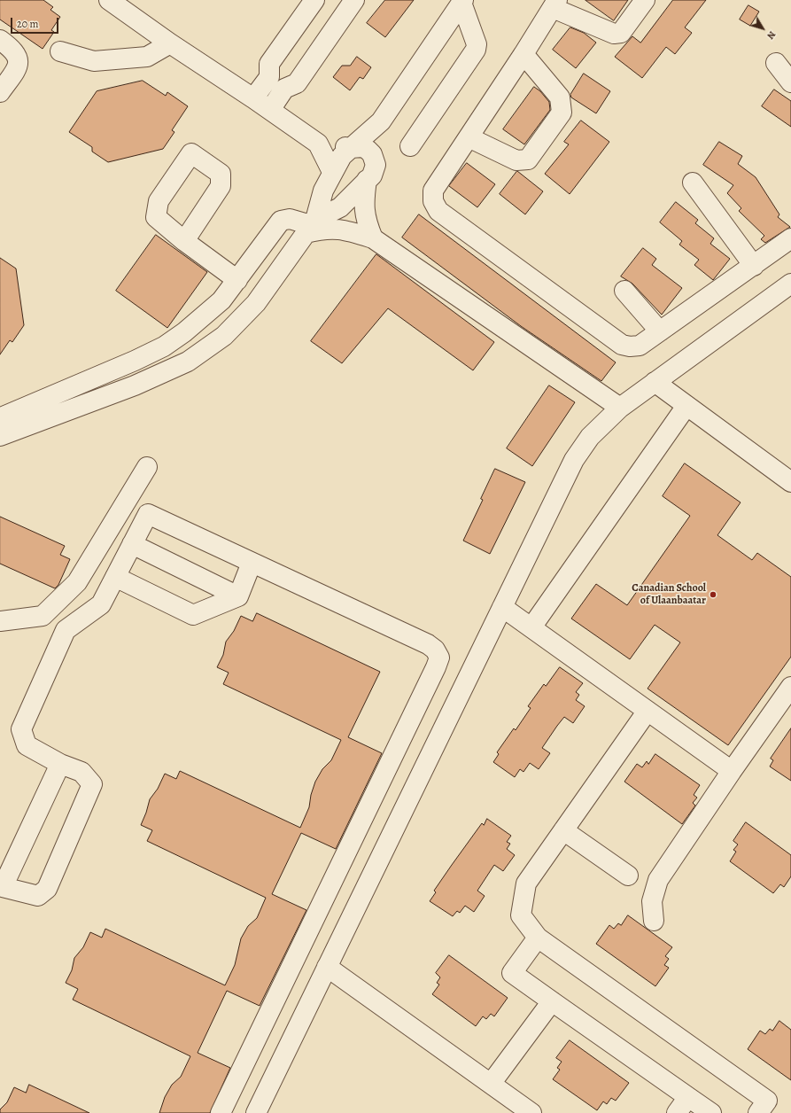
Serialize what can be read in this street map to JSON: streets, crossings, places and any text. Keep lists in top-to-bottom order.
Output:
{
  "places": ["Canadian School of Ulaanbaatar"],
  "scale_bar": "20 m",
  "north": "bottom right"
}
